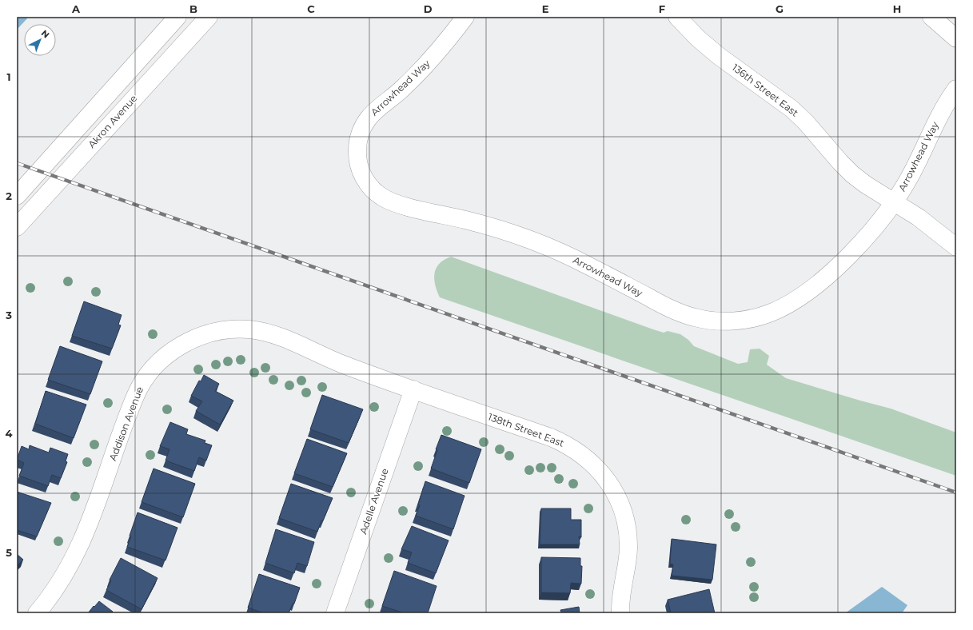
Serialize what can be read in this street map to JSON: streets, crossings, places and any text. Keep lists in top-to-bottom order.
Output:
{
  "streets": {
    "street": [
      "Arrowhead Way",
      "136th Street East",
      "Akron Avenue",
      "Addison Avenue",
      "138th Street East",
      "Adelle Avenue"
    ]
  },
  "crossings": [
    ["Arrowhead Way", "136th Street East"],
    ["Addison Avenue", "138th Street East"],
    ["Addison Avenue", "Adelle Avenue"],
    ["138th Street East", "Adelle Avenue"]
  ],
  "north": "top right",
  "grid": {
    "columns": [
      "A",
      "B",
      "C",
      "D",
      "E",
      "F",
      "G",
      "H"
    ],
    "rows": [
      "1",
      "2",
      "3",
      "4",
      "5"
    ]
  }
}
